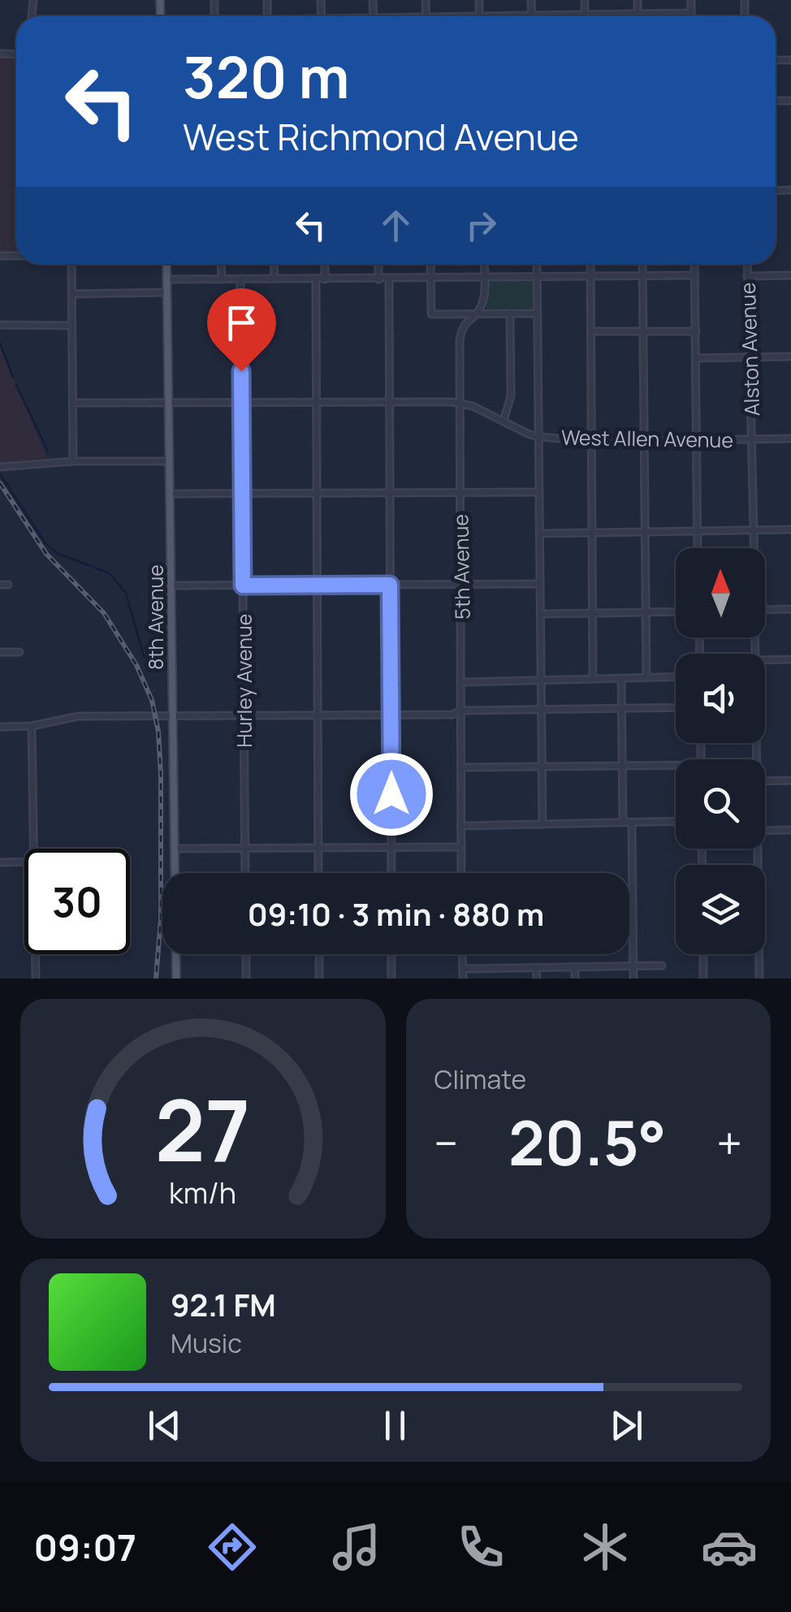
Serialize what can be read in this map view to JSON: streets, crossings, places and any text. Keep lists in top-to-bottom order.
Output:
{
  "streets": {
    "main road": ["8th Avenue"],
    "street": [
      "Alston Avenue",
      "West Allen Avenue",
      "5th Avenue",
      "Hurley Avenue"
    ]
  },
  "crossings": [
    ["Alston Avenue", "West Allen Avenue"],
    ["West Allen Avenue", "5th Avenue"],
    ["West Allen Avenue", "8th Avenue"],
    ["West Allen Avenue", "Hurley Avenue"]
  ],
  "north": "top",
  "page": {
    "turn": ["320 m", "West Richmond Avenue"],
    "limit": "30",
    "trip": "09:10 · 3 min · 880 m",
    "tile": "Climate",
    "heat": ["−", "20.5°", "+"],
    "song": ["92.1 FM", "Music"],
    "tabs": "09:07",
    "gauge": ["27", "km/h"]
  }
}
